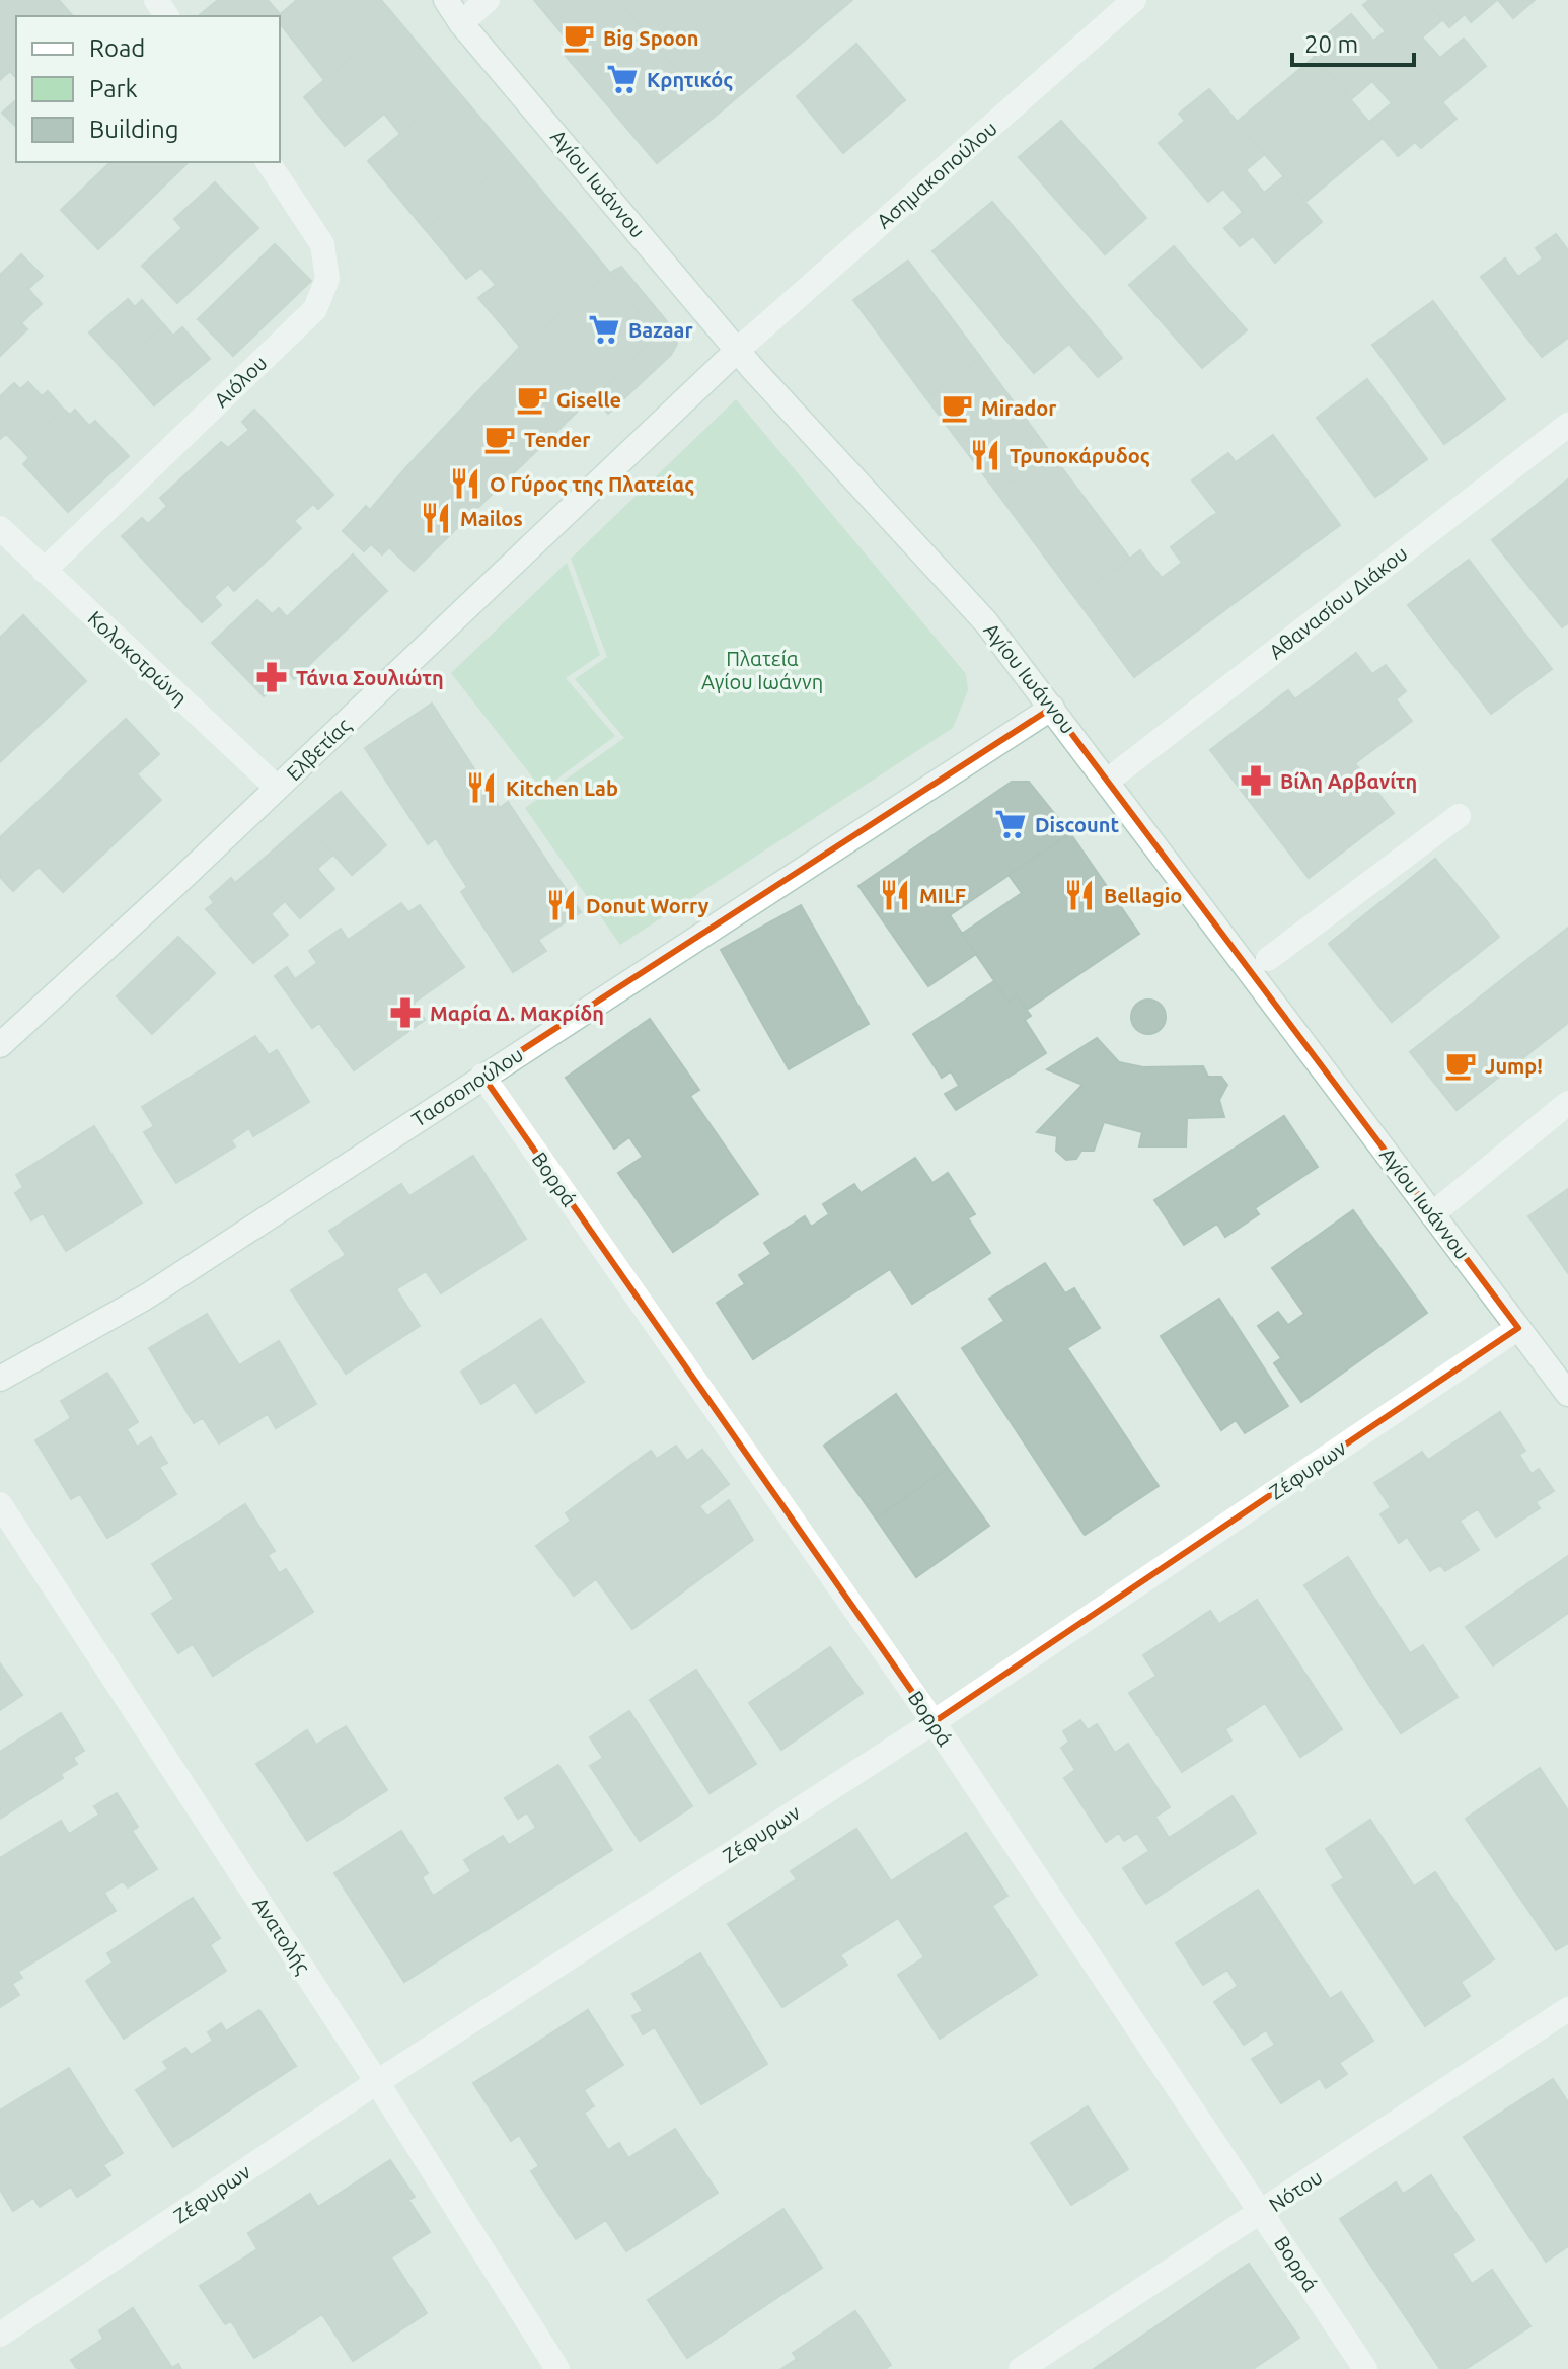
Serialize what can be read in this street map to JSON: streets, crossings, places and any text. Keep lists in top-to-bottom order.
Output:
{
  "streets": {
    "street": [
      "Ασημακοπούλου",
      "Αγίου Ιωάννου",
      "Αιόλου",
      "Αθανασίου Διάκου",
      "Κολοκοτρώνη",
      "Ελβετίας",
      "Τασσοπούλου",
      "Βορρά",
      "Ζέφυρων",
      "Ανατολής",
      "Νότου"
    ]
  },
  "crossings": [
    ["Ασημακοπούλου", "Αγίου Ιωάννου"],
    ["Ασημακοπούλου", "Ελβετίας"],
    ["Αγίου Ιωάννου", "Αθανασίου Διάκου"],
    ["Αγίου Ιωάννου", "Ελβετίας"],
    ["Αγίου Ιωάννου", "Τασσοπούλου"],
    ["Αγίου Ιωάννου", "Ζέφυρων"],
    ["Αιόλου", "Κολοκοτρώνη"],
    ["Κολοκοτρώνη", "Ελβετίας"],
    ["Τασσοπούλου", "Βορρά"],
    ["Βορρά", "Ζέφυρων"],
    ["Βορρά", "Νότου"],
    ["Ζέφυρων", "Ανατολής"]
  ],
  "parks": ["Πλατεία Αγίου Ιωάννη"],
  "places": {
    "cafe": [
      "Big Spoon",
      "Giselle",
      "Mirador",
      "Tender",
      "Jump!"
    ],
    "supermarket": ["Κρητικός", "Bazaar", "Discount"],
    "restaurant": [
      "Τρυποκάρυδος",
      "Ο Γύρος της Πλατείας",
      "Mailos",
      "Kitchen Lab",
      "MILF",
      "Bellagio",
      "Donut Worry"
    ],
    "pharmacy": ["Τάνια Σουλιώτη", "Βίλη Αρβανίτη", "Μαρία Δ. Μακρίδη"]
  },
  "legend": ["Road", "Park", "Building"],
  "scale_bar": "20 m"
}
